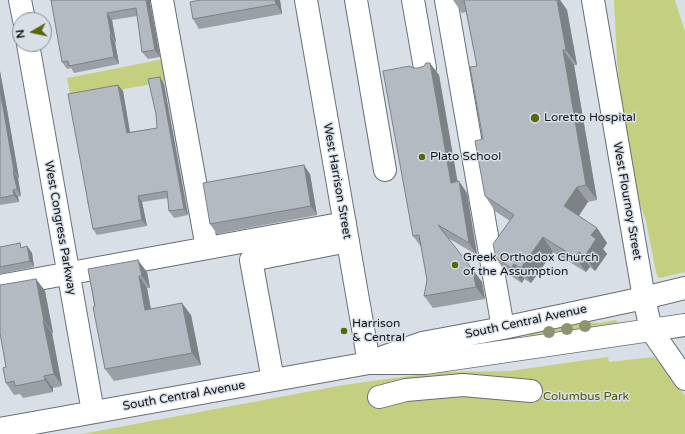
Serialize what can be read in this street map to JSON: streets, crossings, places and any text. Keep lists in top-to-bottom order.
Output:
{
  "streets": {
    "main road": [
      "West Harrison Street",
      "West Flournoy Street",
      "West Congress Parkway",
      "South Central Avenue"
    ]
  },
  "crossings": [
    ["West Harrison Street", "South Central Avenue"],
    ["West Flournoy Street", "South Central Avenue"],
    ["West Congress Parkway", "South Central Avenue"]
  ],
  "parks": ["Columbus Park"],
  "places": [
    "Loretto Hospital",
    "Plato School",
    "Greek Orthodox Church of the Assumption",
    "Harrison & Central"
  ],
  "north": "left"
}
